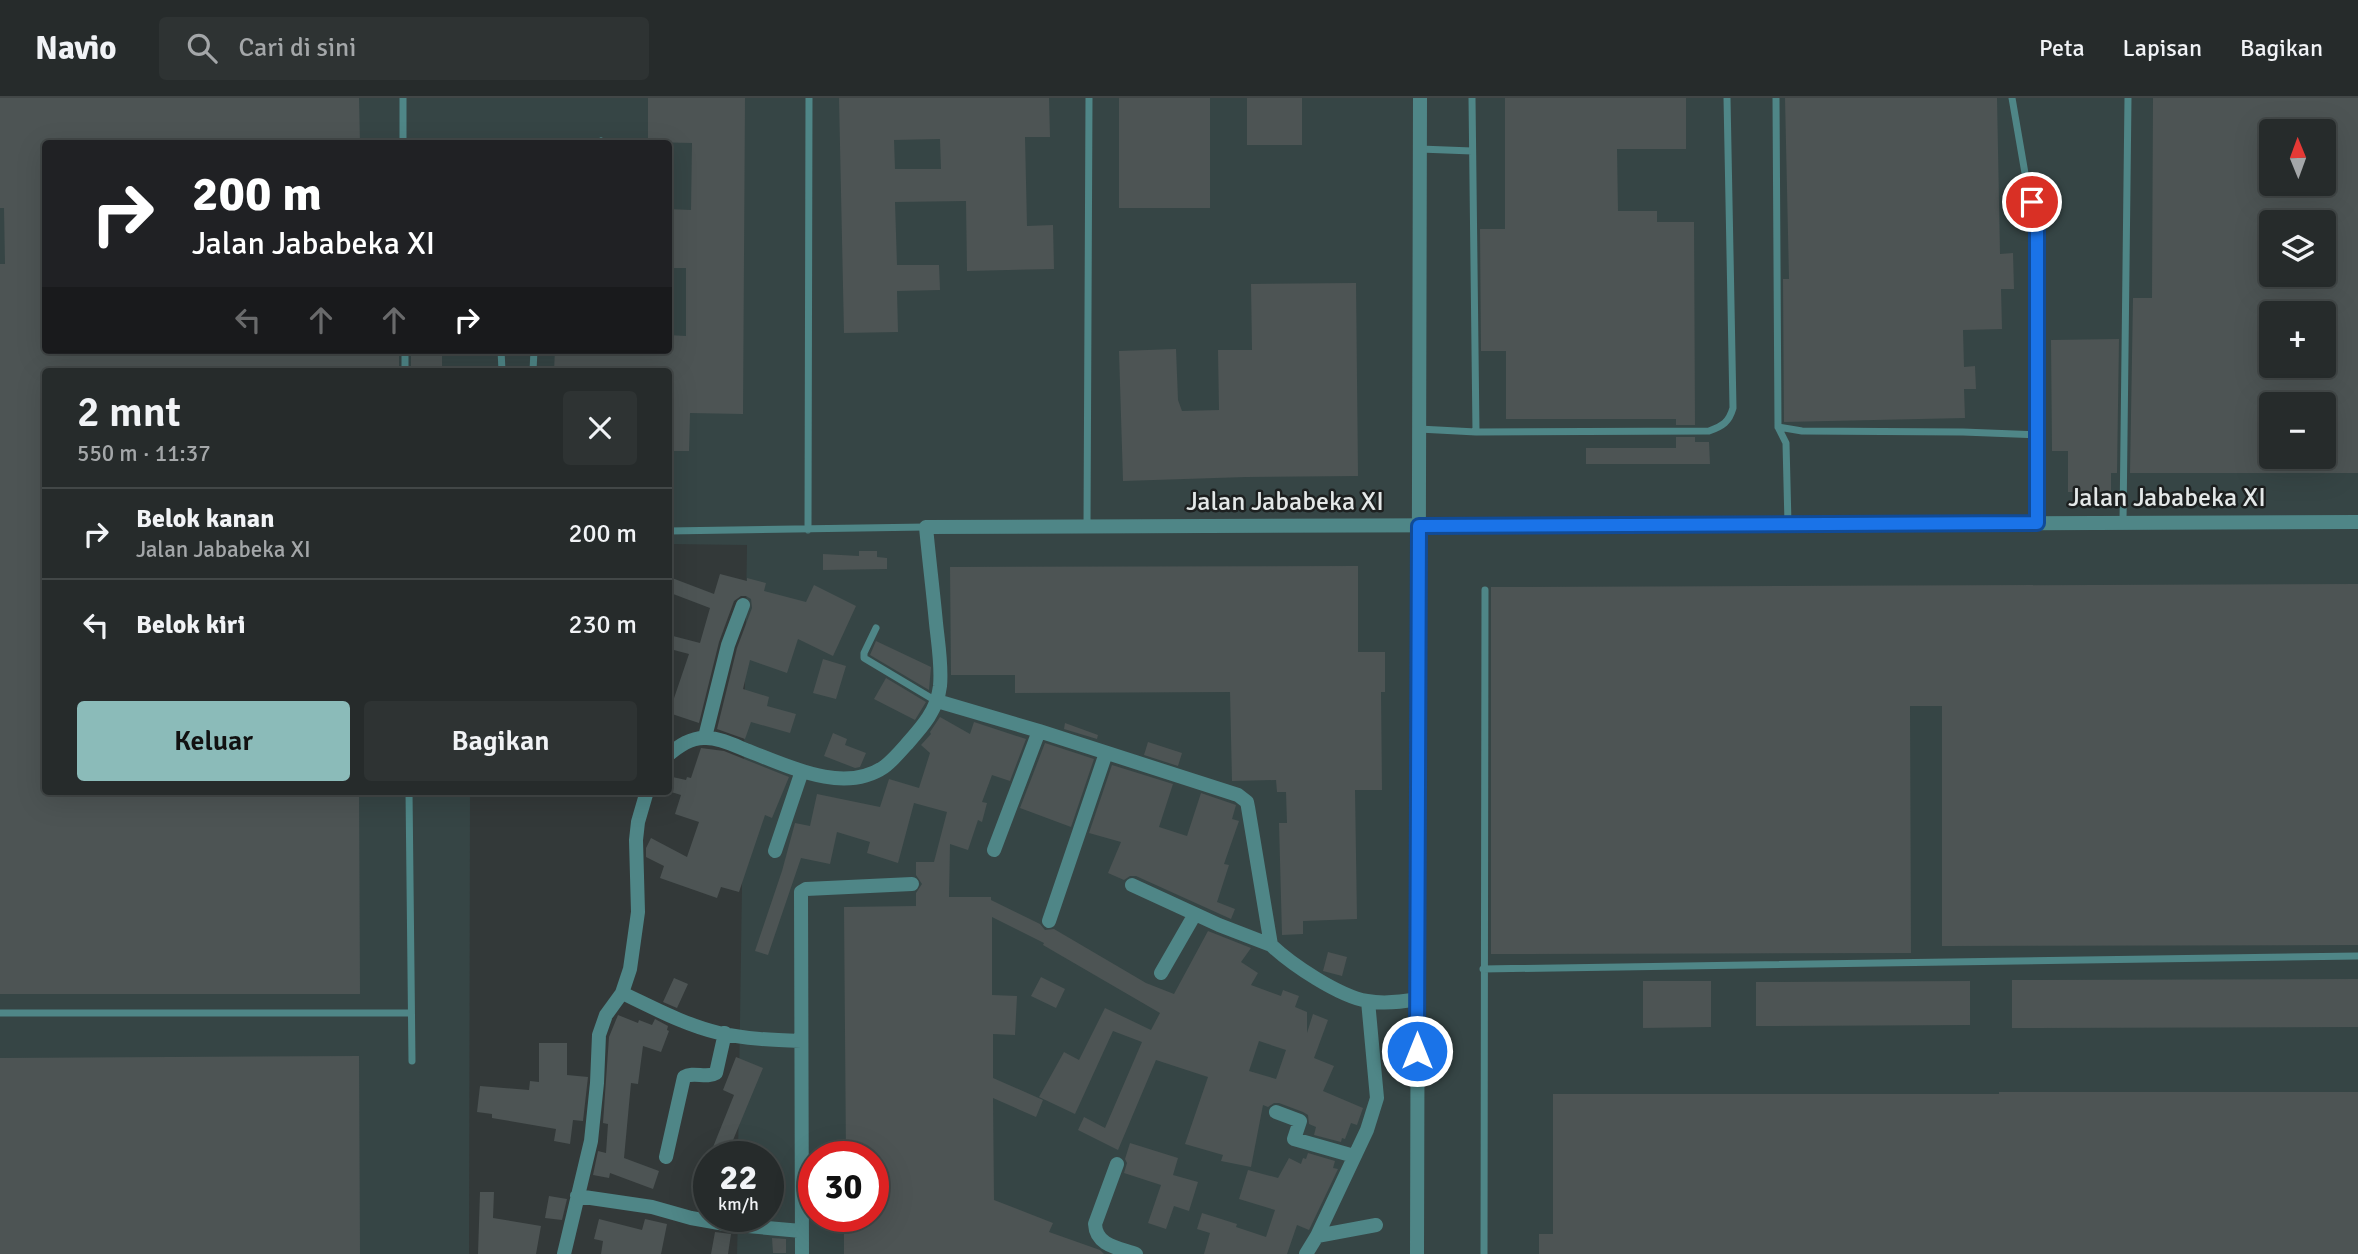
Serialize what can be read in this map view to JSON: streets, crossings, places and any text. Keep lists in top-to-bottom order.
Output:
{
  "streets": {
    "street": ["Jalan Jababeka XI"]
  },
  "north": "top",
  "page": {
    "header": "Navio",
    "search": "Cari di sini",
    "nav": ["Peta", "Lapisan", "Bagikan"],
    "map_buttons": ["+", "−"],
    "turn": ["200 m", "Jalan Jababeka XI"],
    "heading": ["2 mnt", "550 m · 11:37"],
    "list": [
      {
        "name": "Belok kanan",
        "note": "Jalan Jababeka XI",
        "value": "200 m"
      },
      {
        "name": "Belok kiri",
        "value": "230 m"
      }
    ],
    "buttons": ["Keluar", "Bagikan"],
    "speed": "22 km/h",
    "limit": "30"
  }
}
